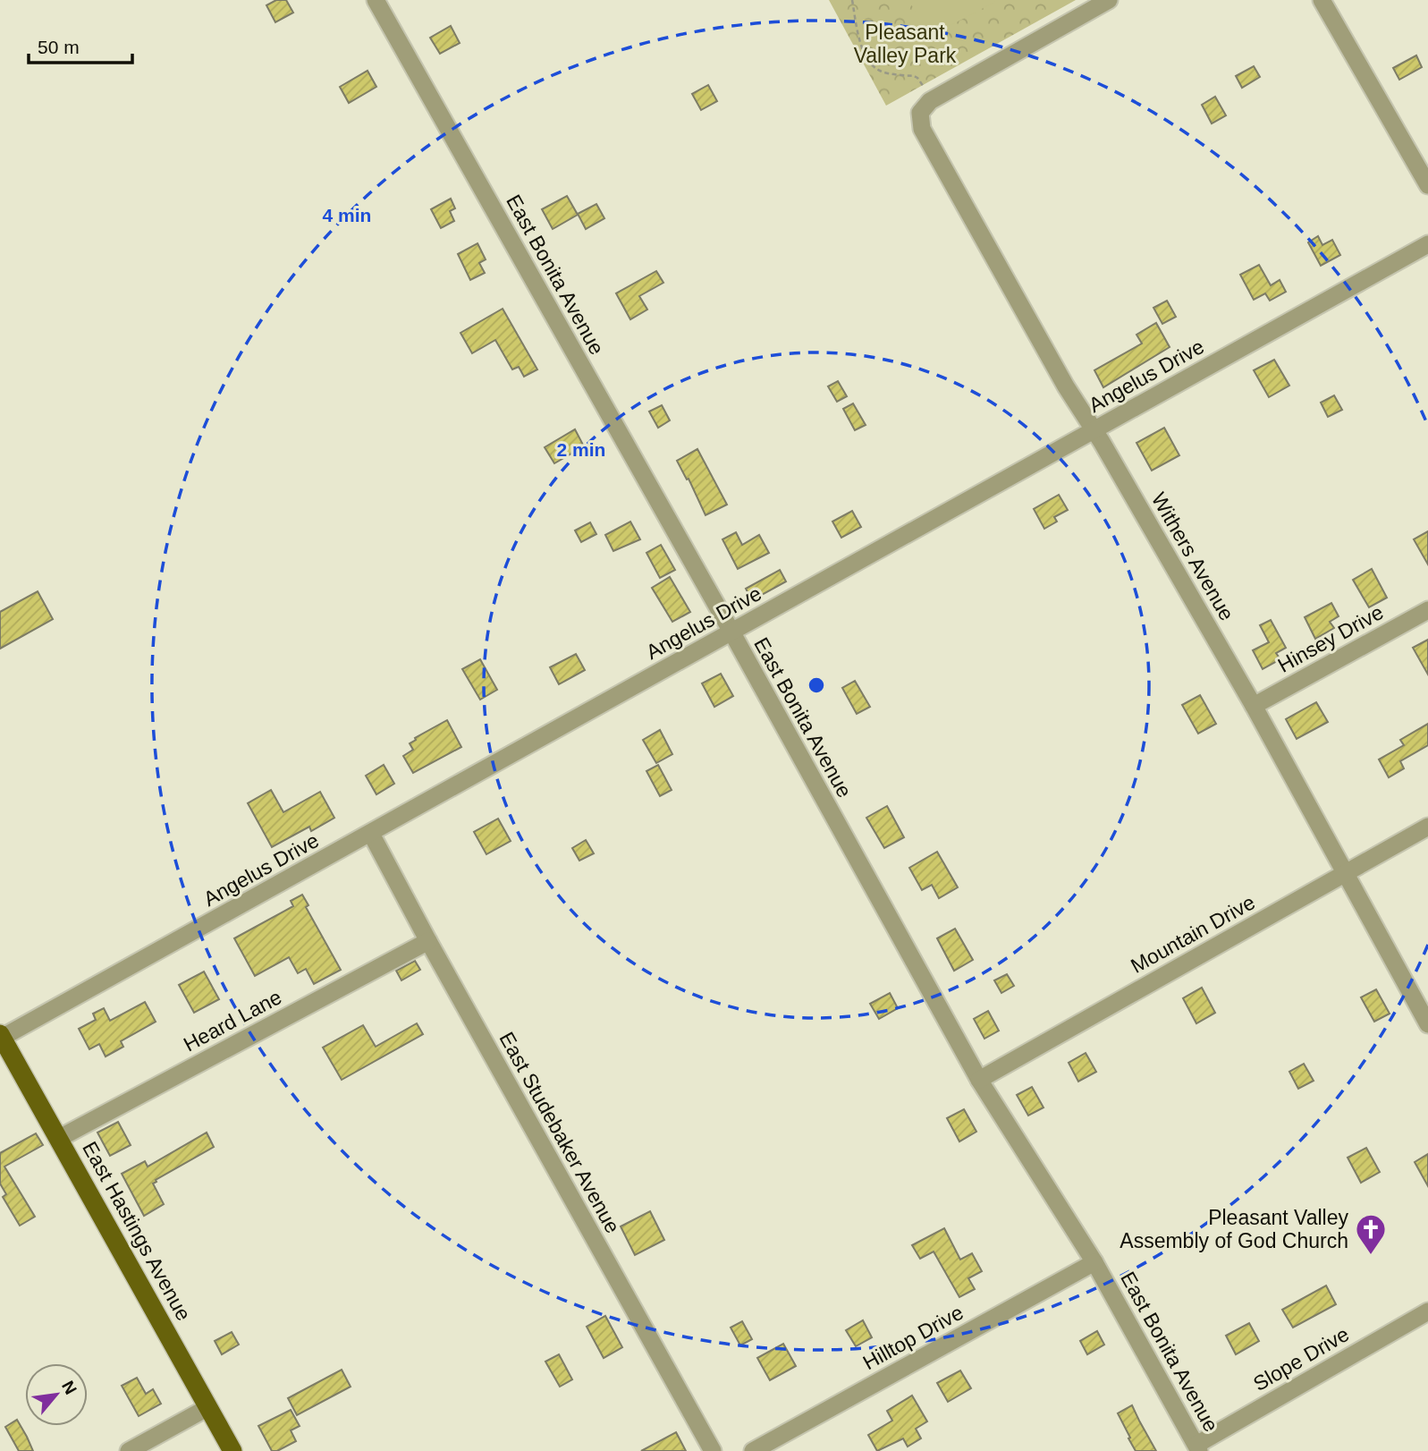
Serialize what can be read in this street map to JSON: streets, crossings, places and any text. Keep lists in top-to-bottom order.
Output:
{
  "streets": {
    "main road": ["East Hastings Avenue"],
    "street": [
      "East Bonita Avenue",
      "Angelus Drive",
      "Withers Avenue",
      "Hinsey Drive",
      "Mountain Drive",
      "Heard Lane",
      "East Studebaker Avenue",
      "Hilltop Drive",
      "Slope Drive"
    ]
  },
  "crossings": [
    ["East Bonita Avenue", "Angelus Drive"],
    ["East Bonita Avenue", "Mountain Drive"],
    ["East Bonita Avenue", "Hilltop Drive"],
    ["East Bonita Avenue", "Slope Drive"],
    ["Angelus Drive", "Withers Avenue"],
    ["Angelus Drive", "East Studebaker Avenue"],
    ["Angelus Drive", "East Hastings Avenue"],
    ["Withers Avenue", "Hinsey Drive"],
    ["Withers Avenue", "Mountain Drive"],
    ["Heard Lane", "East Studebaker Avenue"],
    ["Heard Lane", "East Hastings Avenue"]
  ],
  "parks": ["Pleasant Valley Park"],
  "places": {
    "church": ["Pleasant Valley Assembly of God Church"]
  },
  "scale_bar": "50 m",
  "north": "top right",
  "rings": ["4 min", "2 min"]
}
